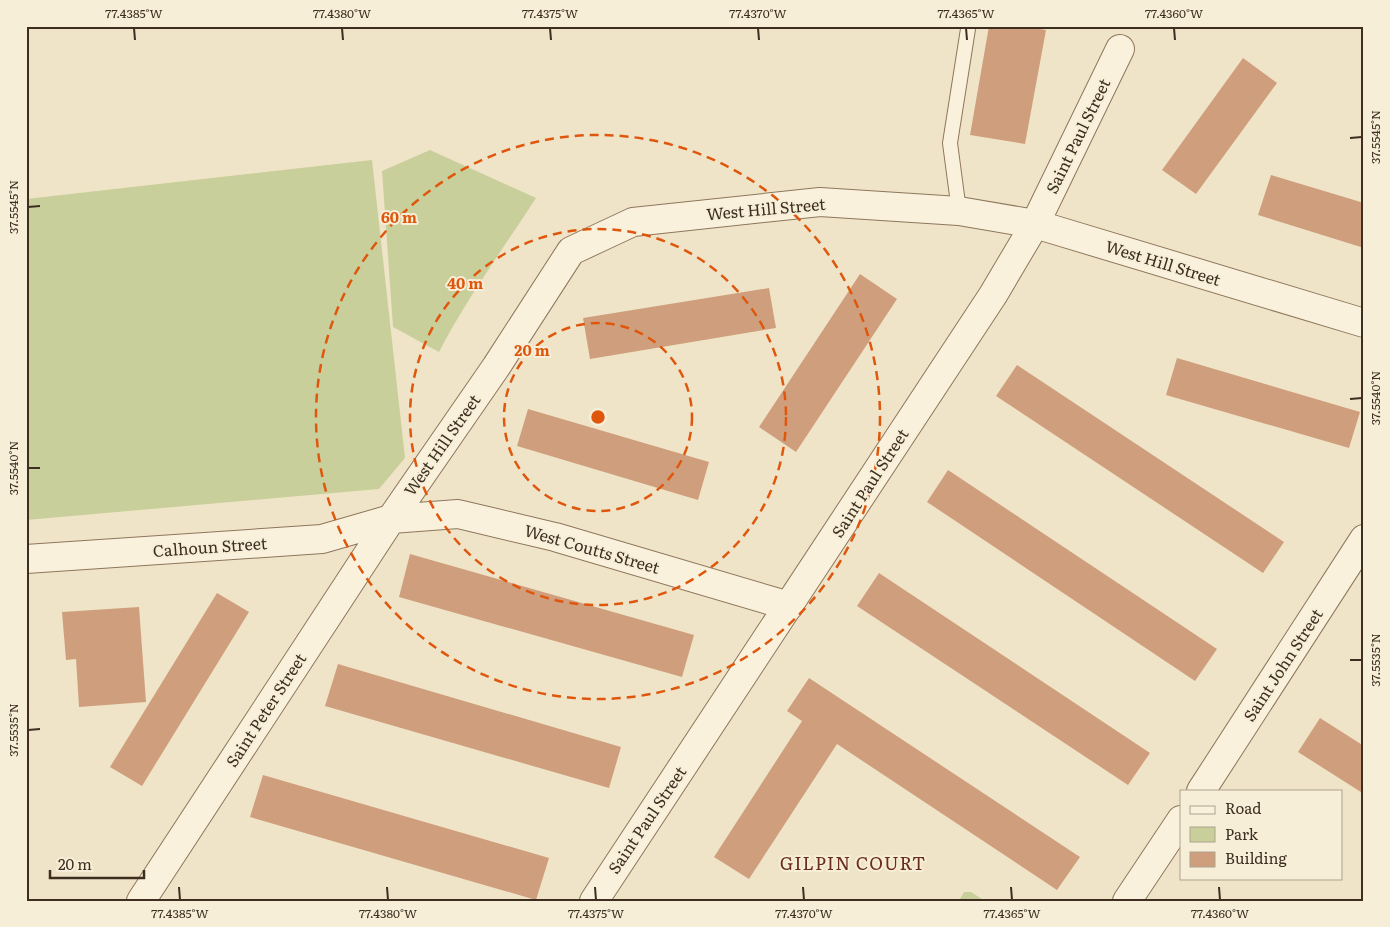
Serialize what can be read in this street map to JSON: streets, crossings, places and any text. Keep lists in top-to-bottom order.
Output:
{
  "streets": {
    "street": [
      "Saint Paul Street",
      "West Hill Street",
      "Calhoun Street",
      "West Coutts Street",
      "Saint John Street",
      "Saint Peter Street"
    ]
  },
  "crossings": [
    ["Saint Paul Street", "West Hill Street"],
    ["Saint Paul Street", "West Coutts Street"],
    ["West Hill Street", "Calhoun Street"],
    ["West Hill Street", "West Coutts Street"],
    ["West Hill Street", "Saint Peter Street"],
    ["Calhoun Street", "West Coutts Street"],
    ["Calhoun Street", "Saint Peter Street"],
    ["West Coutts Street", "Saint Peter Street"]
  ],
  "districts": ["GILPIN COURT"],
  "legend": ["Road", "Park", "Building"],
  "scale_bar": "20 m",
  "coordinates": [
    "77.4385°W",
    "77.4380°W",
    "77.4375°W",
    "77.4370°W",
    "77.4365°W",
    "77.4360°W",
    "37.5545°N",
    "37.5540°N",
    "37.5535°N"
  ],
  "rings": ["60 m", "40 m", "20 m"]
}
